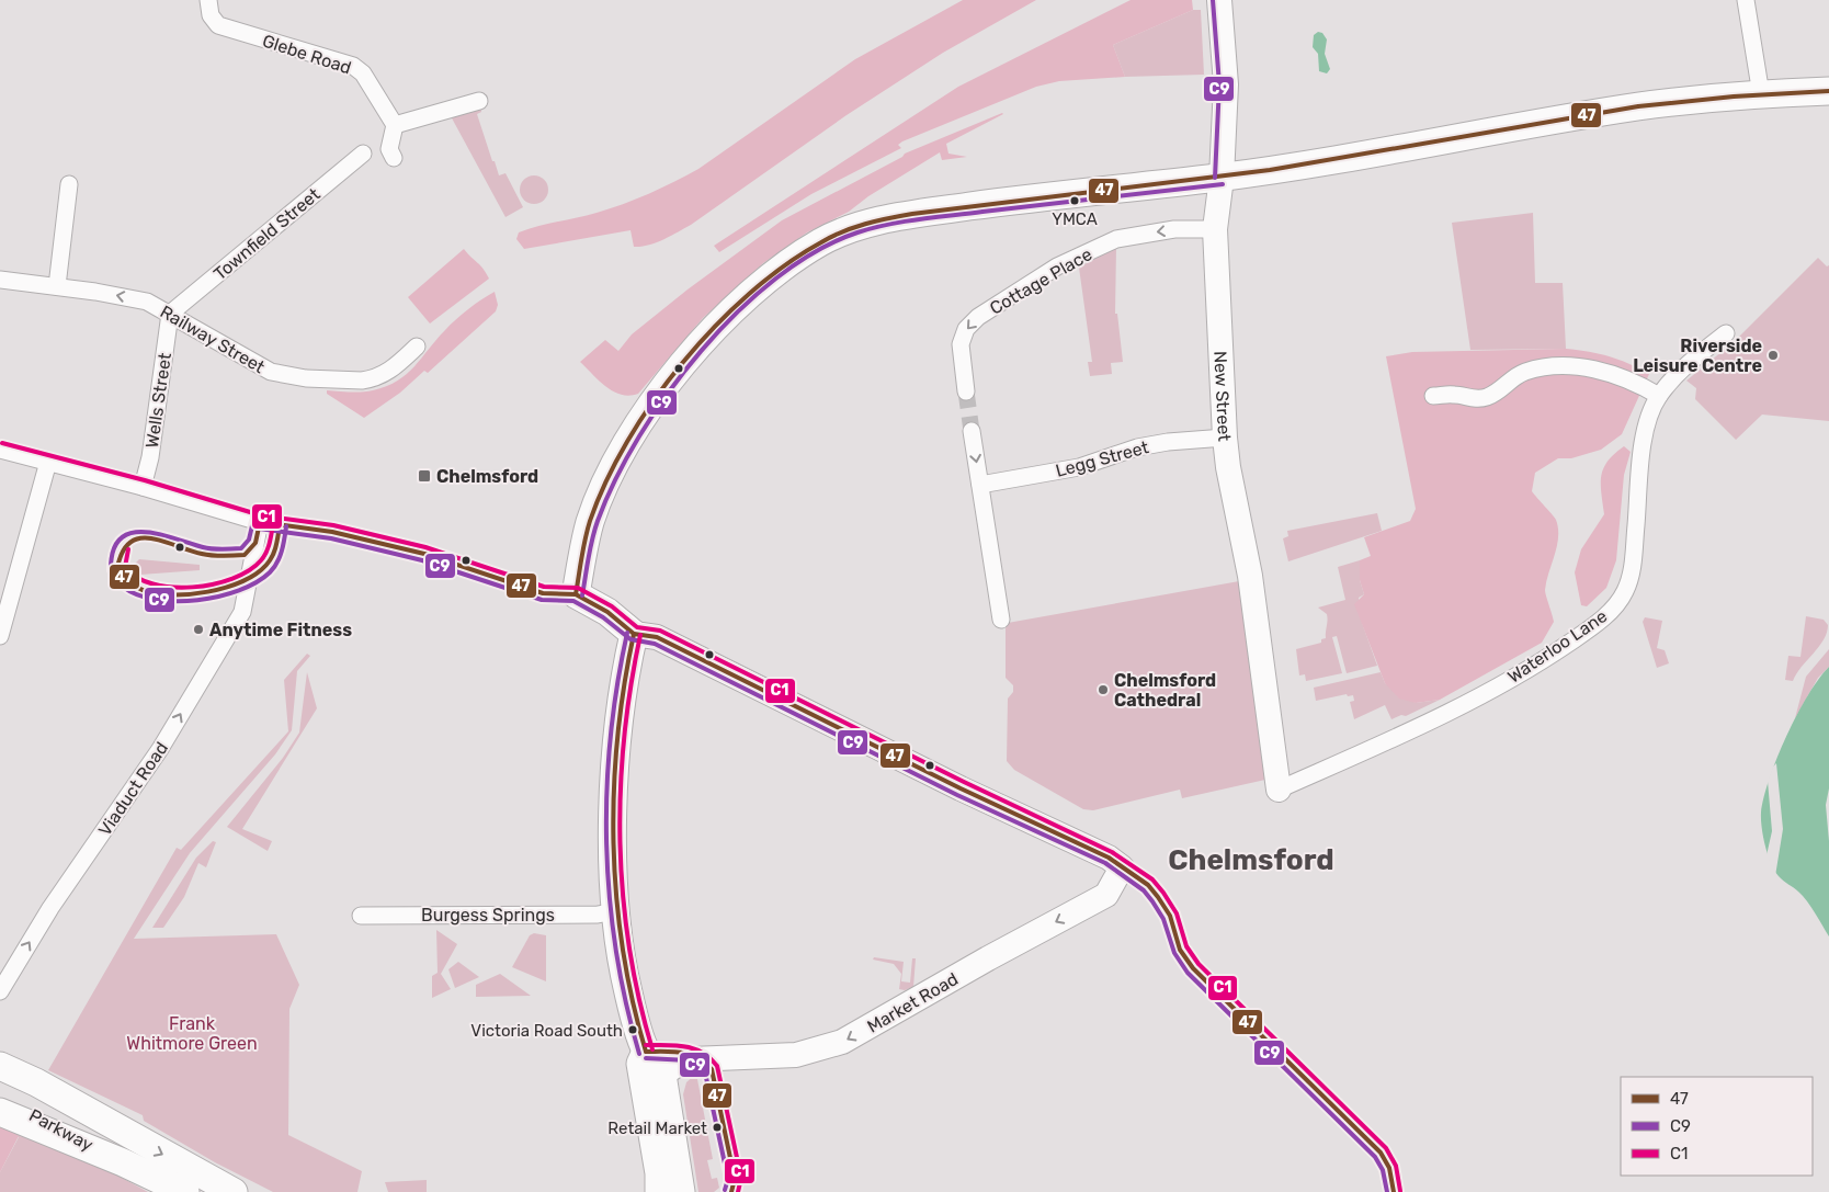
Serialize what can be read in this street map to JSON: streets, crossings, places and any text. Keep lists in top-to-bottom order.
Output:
{
  "streets": {
    "main road": ["Parkway"],
    "street": [
      "Glebe Road",
      "Townfield Street",
      "Cottage Place",
      "Railway Street",
      "New Street",
      "Wells Street",
      "Legg Street",
      "Waterloo Lane",
      "Viaduct Road",
      "Burgess Springs",
      "Market Road"
    ]
  },
  "crossings": [
    ["Townfield Street", "Railway Street"],
    ["Townfield Street", "Wells Street"],
    ["Cottage Place", "New Street"],
    ["Railway Street", "Wells Street"],
    ["New Street", "Legg Street"],
    ["New Street", "Waterloo Lane"]
  ],
  "one_way": ["Cottage Place", "Viaduct Road", "Market Road"],
  "districts": ["Chelmsford"],
  "parks": ["Frank Whitmore Green"],
  "places": {
    "other": [
      "YMCA",
      "Riverside Leisure Centre",
      "Anytime Fitness",
      "Chelmsford Cathedral",
      "Victoria Road South",
      "Retail Market"
    ],
    "transit": ["Chelmsford"]
  },
  "lines": ["transit line C9", "transit line 47", "transit line C1"],
  "legend": ["47", "C9", "C1"]
}
